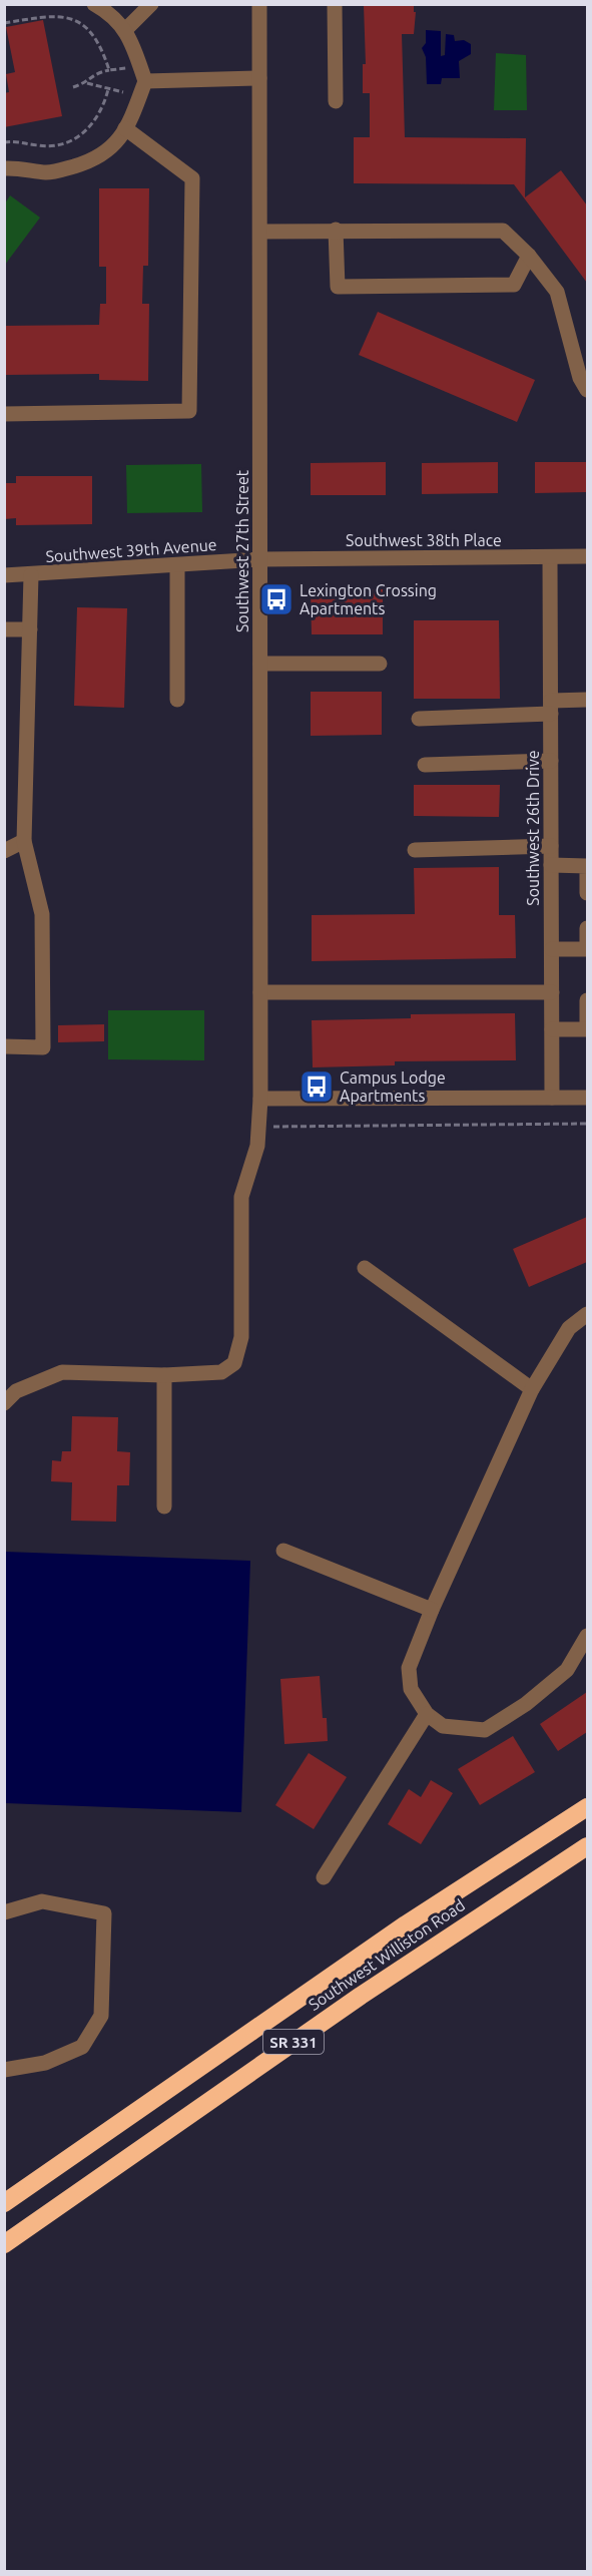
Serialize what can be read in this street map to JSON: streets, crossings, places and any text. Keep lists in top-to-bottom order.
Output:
{
  "streets": {
    "highway": ["Southwest Williston Road", "SR 331"],
    "street": [
      "Southwest 38th Place",
      "Southwest 39th Avenue",
      "Southwest 27th Street",
      "Southwest 26th Drive"
    ]
  },
  "crossings": [
    ["Southwest 38th Place", "Southwest 39th Avenue"],
    ["Southwest 38th Place", "Southwest 27th Street"],
    ["Southwest 38th Place", "Southwest 26th Drive"],
    ["Southwest 39th Avenue", "Southwest 27th Street"]
  ],
  "places": {
    "bus stop": ["Lexington Crossing Apartments", "Campus Lodge Apartments"]
  }
}
